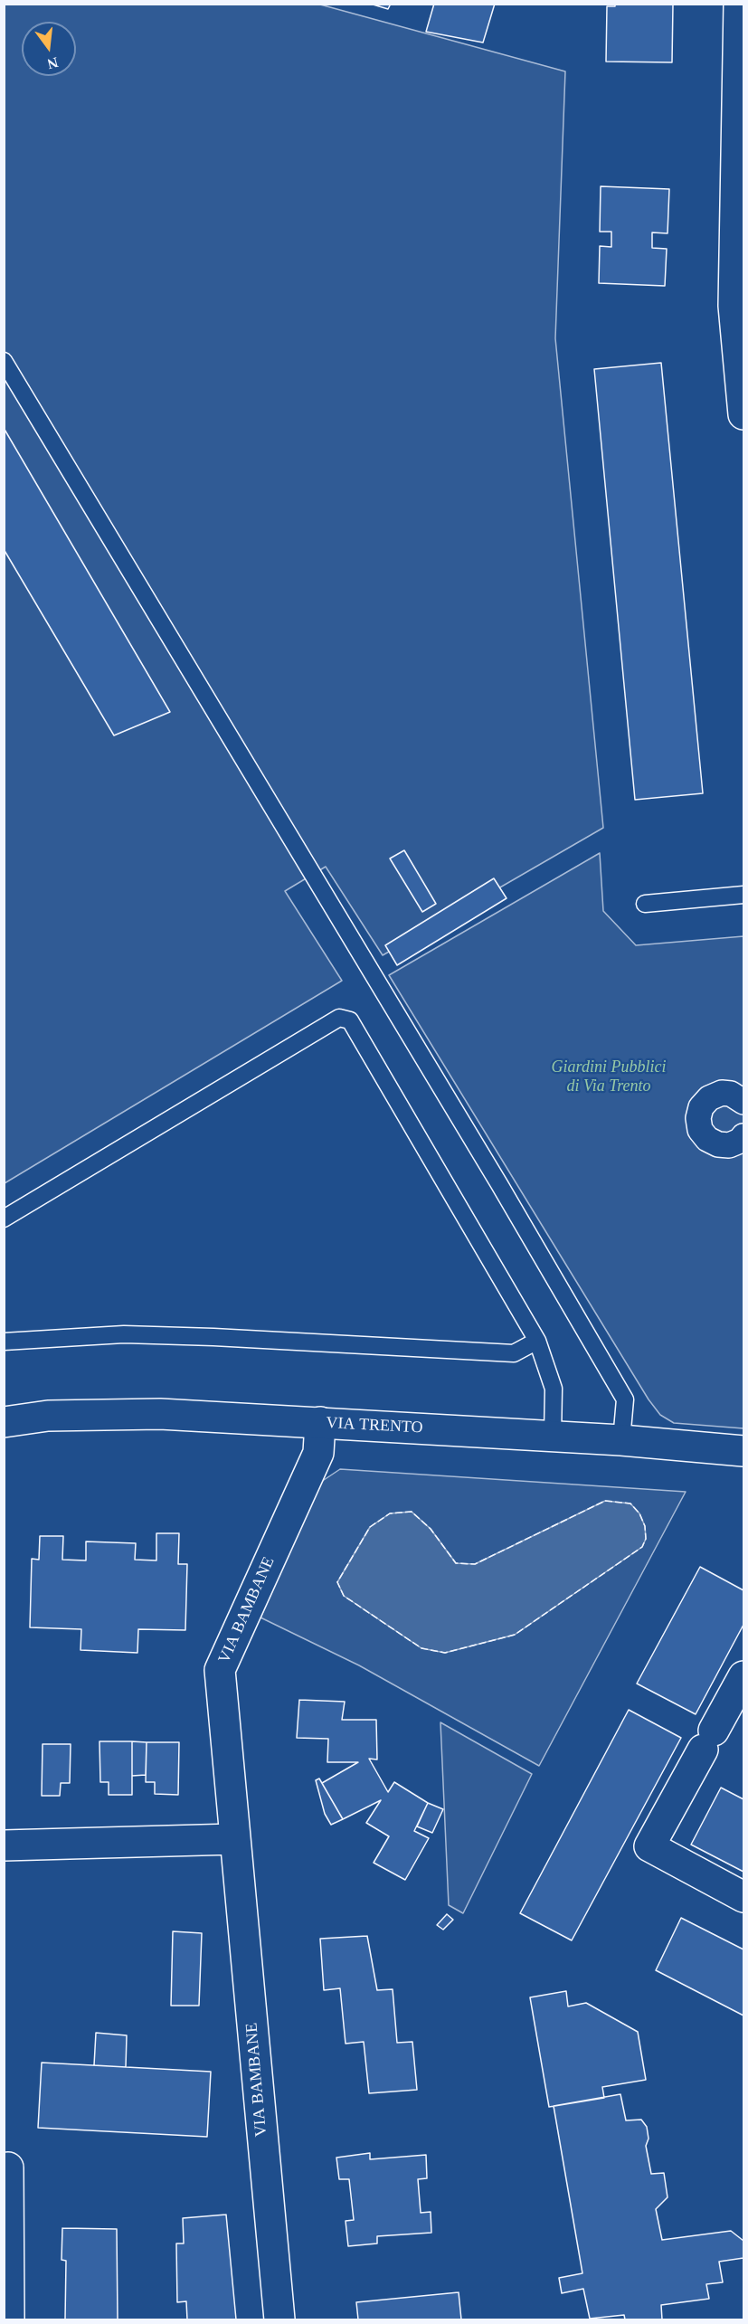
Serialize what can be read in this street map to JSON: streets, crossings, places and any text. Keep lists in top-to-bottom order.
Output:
{
  "streets": {
    "street": ["VIA TRENTO", "VIA BAMBANE"]
  },
  "crossings": [
    ["VIA TRENTO", "VIA BAMBANE"]
  ],
  "parks": ["Giardini Pubblici di Via Trento"],
  "north": "bottom"
}
